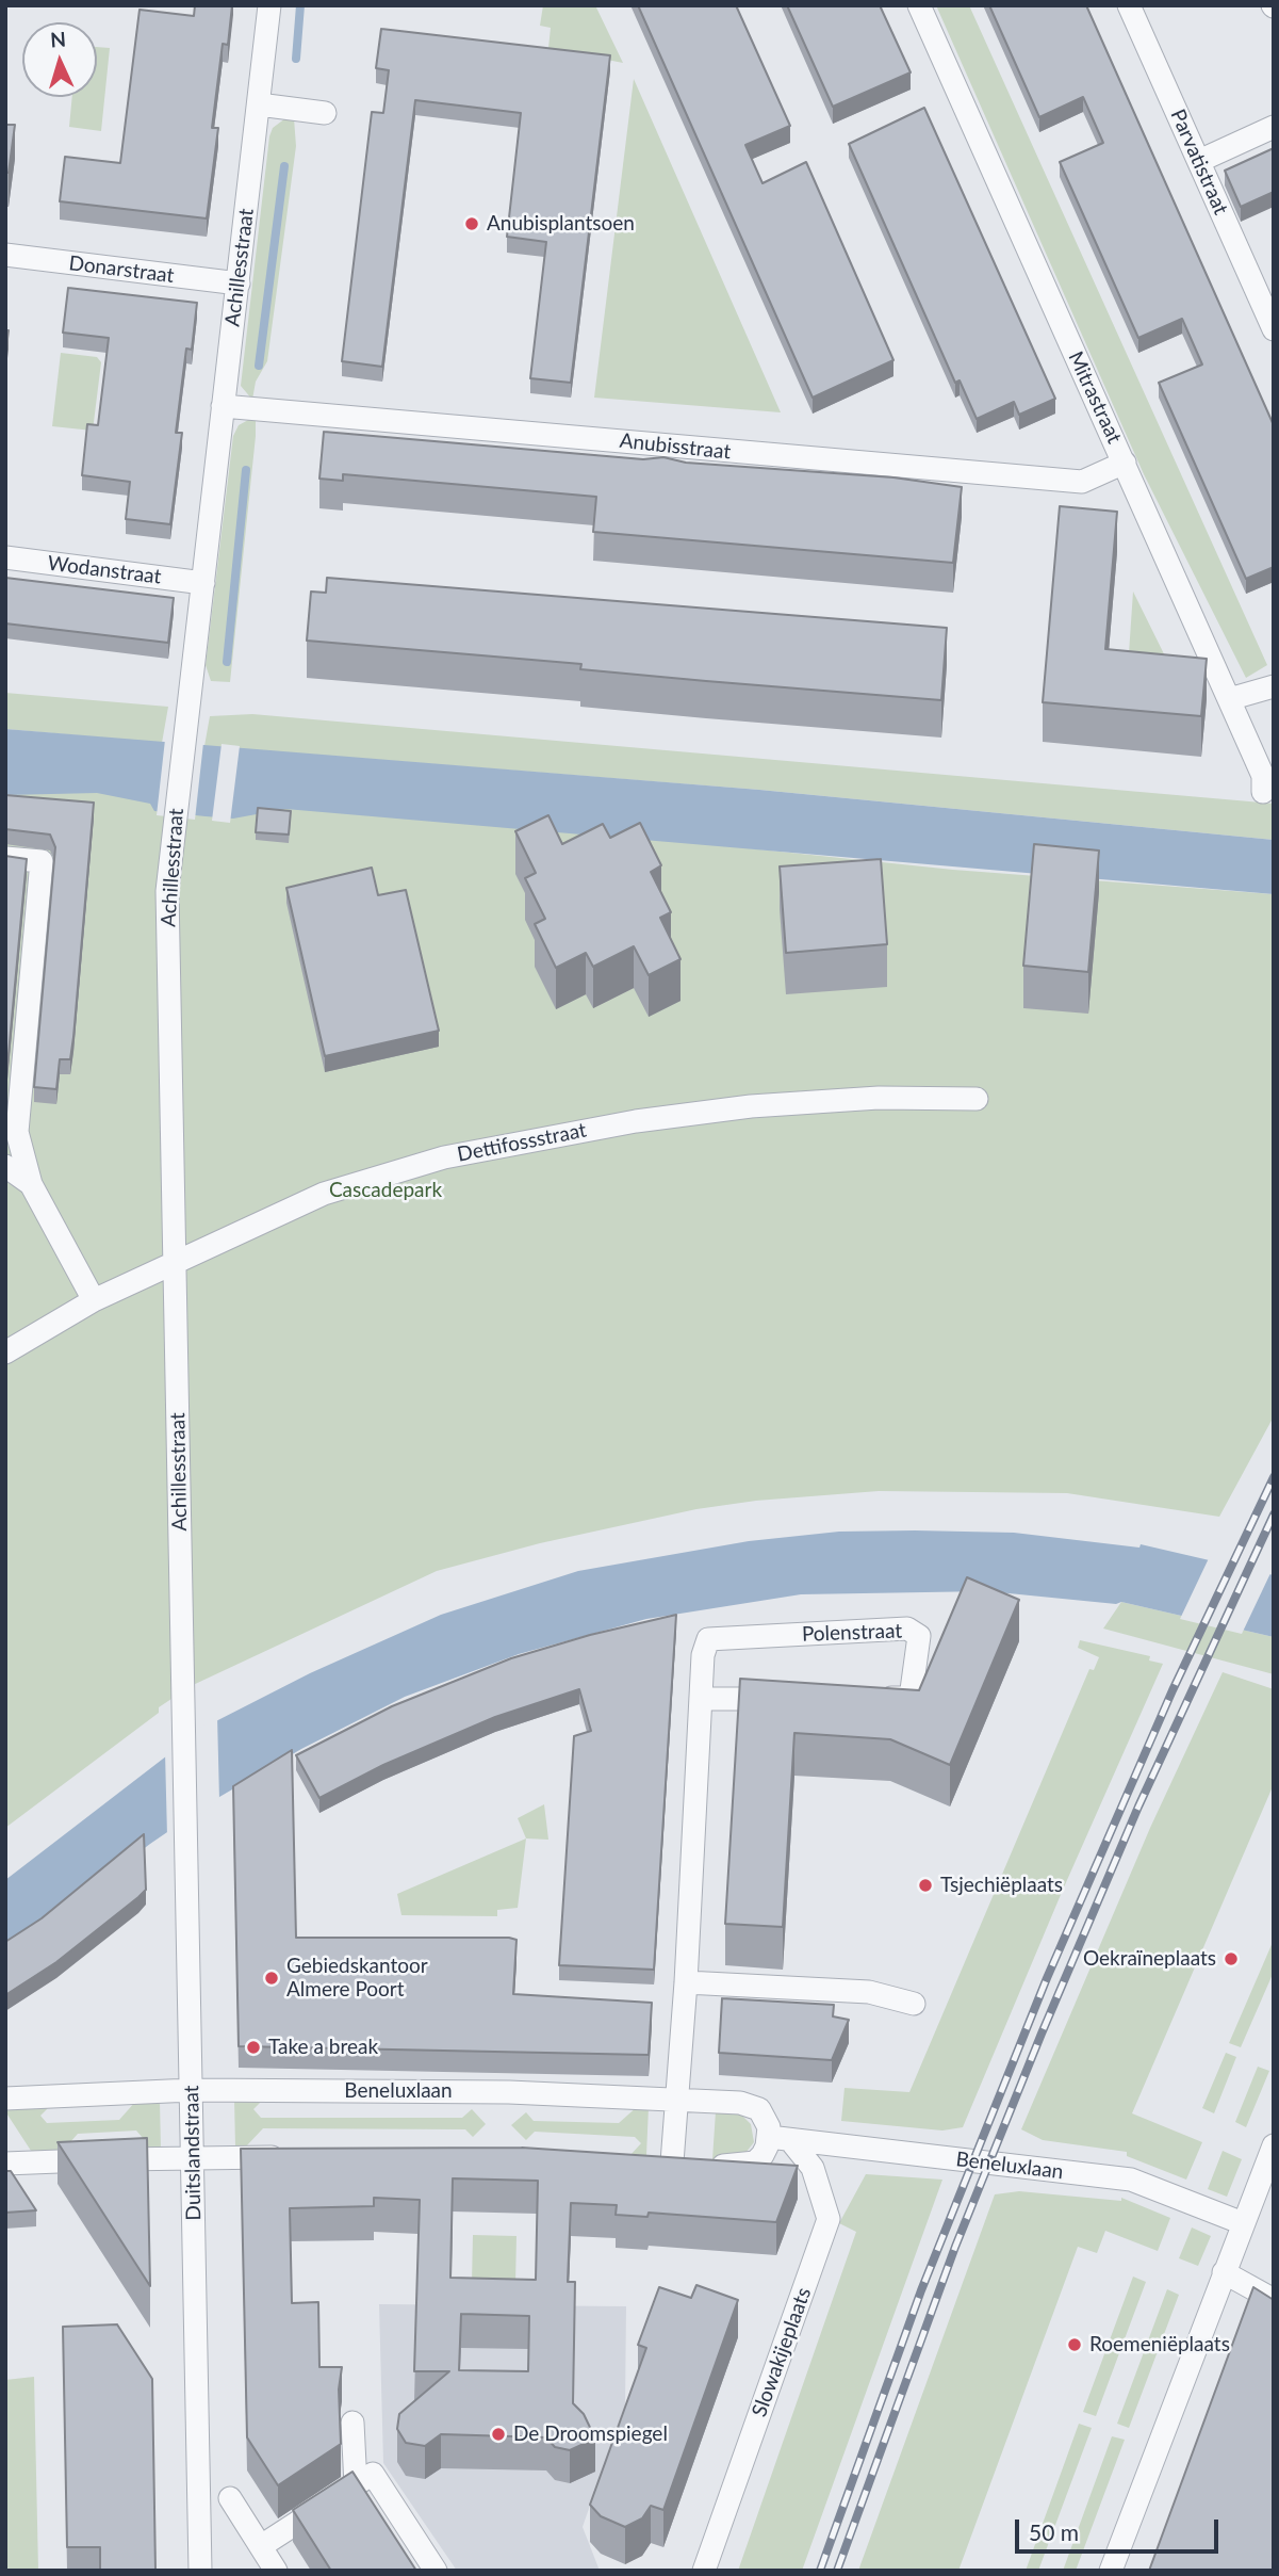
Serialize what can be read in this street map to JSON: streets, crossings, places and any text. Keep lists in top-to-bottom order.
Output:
{
  "streets": {
    "street": [
      "Parvatistraat",
      "Achillesstraat",
      "Donarstraat",
      "Mitrastraat",
      "Anubisstraat",
      "Wodanstraat",
      "Dettifossstraat",
      "Polenstraat",
      "Beneluxlaan",
      "Duitslandstraat",
      "Slowakijeplaats"
    ]
  },
  "crossings": [
    ["Achillesstraat", "Donarstraat"],
    ["Achillesstraat", "Anubisstraat"],
    ["Achillesstraat", "Wodanstraat"],
    ["Achillesstraat", "Dettifossstraat"],
    ["Achillesstraat", "Duitslandstraat"],
    ["Mitrastraat", "Anubisstraat"],
    ["Polenstraat", "Beneluxlaan"],
    ["Beneluxlaan", "Duitslandstraat"],
    ["Beneluxlaan", "Slowakijeplaats"]
  ],
  "parks": ["Cascadepark"],
  "places": [
    "Anubisplantsoen",
    "Tsjechiëplaats",
    "Oekraïneplaats",
    "Gebiedskantoor Almere Poort",
    "Take a break",
    "Roemeniëplaats",
    "De Droomspiegel"
  ],
  "scale_bar": "50 m",
  "north": "top"
}
